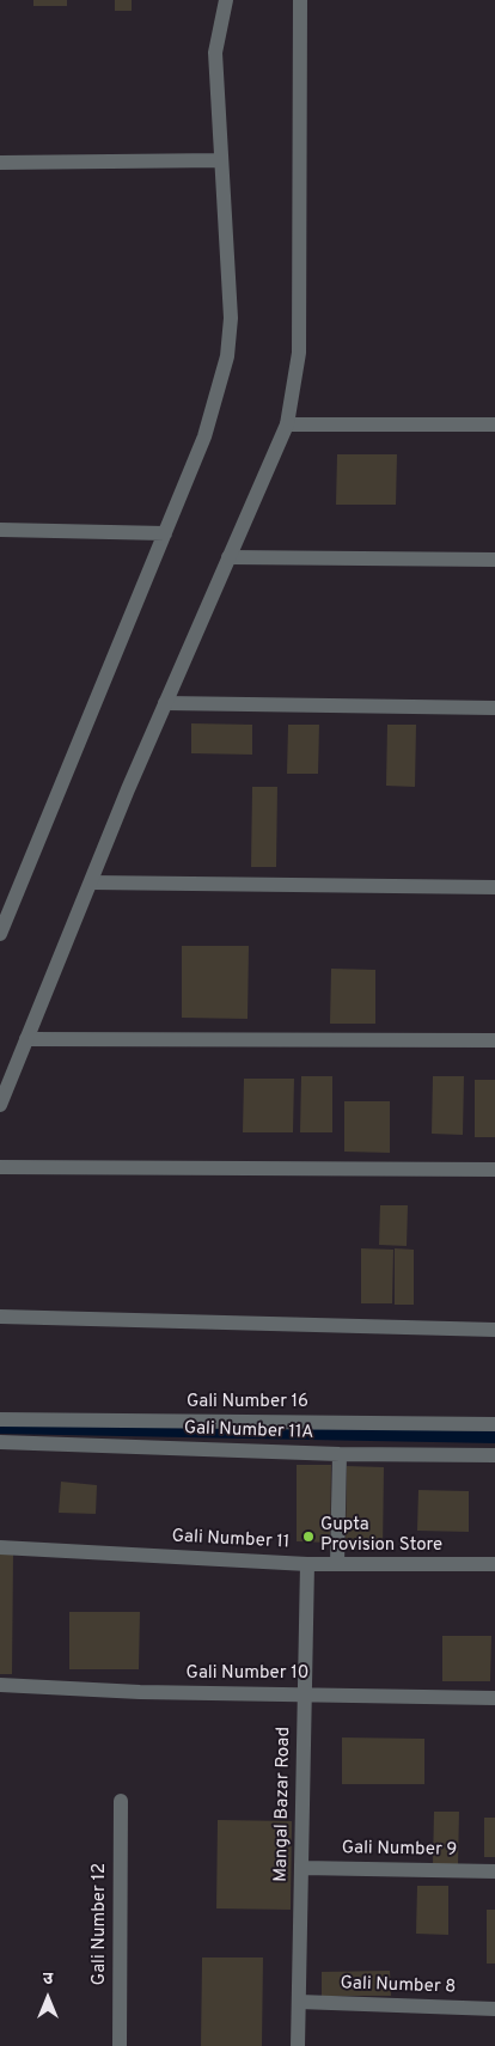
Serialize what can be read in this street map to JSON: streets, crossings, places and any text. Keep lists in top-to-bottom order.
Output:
{
  "streets": {
    "street": [
      "Gali Number 16",
      "Gali Number 11A",
      "Gali Number 11",
      "Gali Number 10",
      "Mangal Bazar Road",
      "Gali Number 9",
      "Gali Number 12",
      "Gali Number 8"
    ]
  },
  "crossings": [
    ["Gali Number 11", "Mangal Bazar Road"],
    ["Gali Number 10", "Mangal Bazar Road"],
    ["Mangal Bazar Road", "Gali Number 9"],
    ["Mangal Bazar Road", "Gali Number 8"]
  ],
  "places": ["Gupta Provision Store"],
  "north": "top"
}
